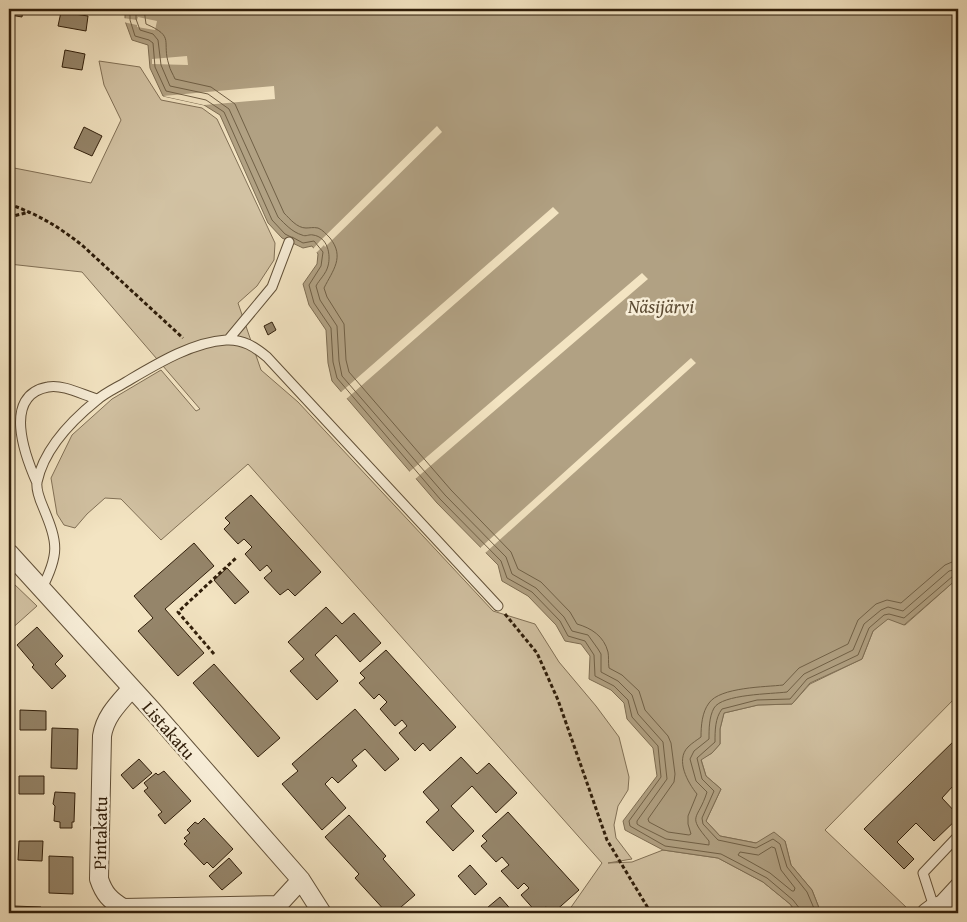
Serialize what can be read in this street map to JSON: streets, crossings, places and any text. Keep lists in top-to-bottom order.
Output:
{
  "streets": {
    "street": ["Listakatu", "Pintakatu"]
  },
  "crossings": [
    ["Listakatu", "Pintakatu"]
  ],
  "water": ["Näsijärvi"]
}
